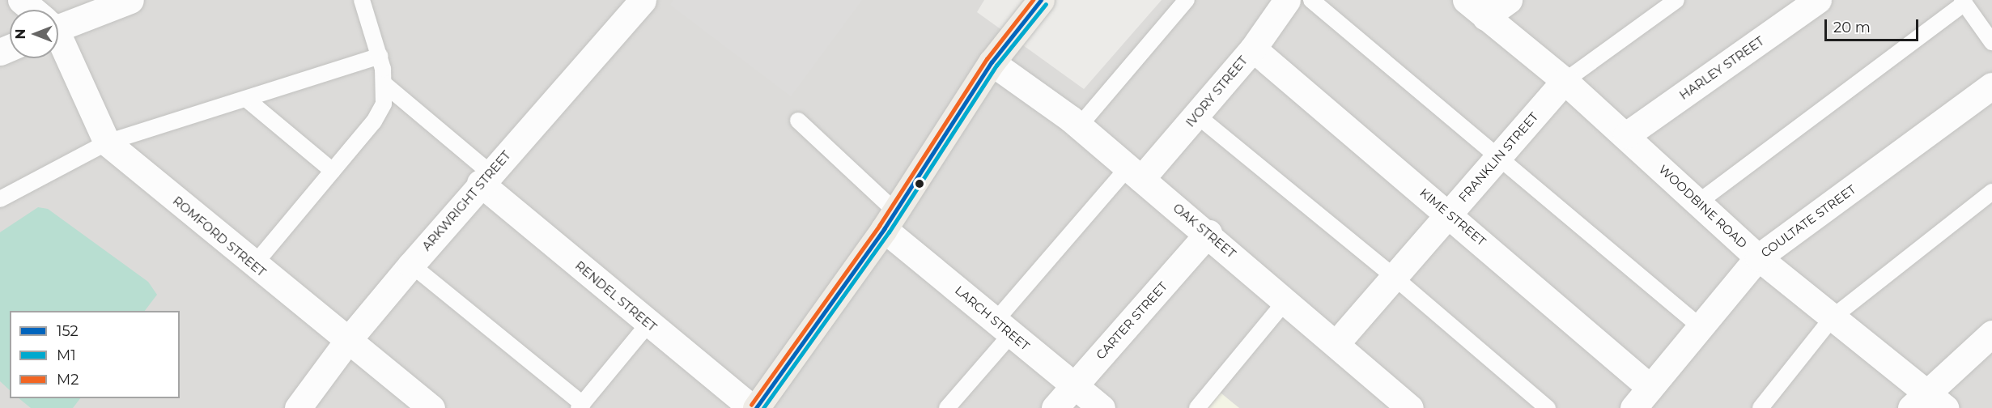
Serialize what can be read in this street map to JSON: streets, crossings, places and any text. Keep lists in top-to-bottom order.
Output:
{
  "streets": {
    "street": [
      "HARLEY STREET",
      "IVORY STREET",
      "FRANKLIN STREET",
      "ARKWRIGHT STREET",
      "WOODBINE ROAD",
      "KIME STREET",
      "COULTATE STREET",
      "OAK STREET",
      "ROMFORD STREET",
      "RENDEL STREET",
      "LARCH STREET",
      "CARTER STREET"
    ]
  },
  "crossings": [
    ["HARLEY STREET", "WOODBINE ROAD"],
    ["IVORY STREET", "KIME STREET"],
    ["IVORY STREET", "OAK STREET"],
    ["FRANKLIN STREET", "WOODBINE ROAD"],
    ["FRANKLIN STREET", "KIME STREET"],
    ["FRANKLIN STREET", "OAK STREET"],
    ["ARKWRIGHT STREET", "ROMFORD STREET"],
    ["ARKWRIGHT STREET", "RENDEL STREET"],
    ["WOODBINE ROAD", "COULTATE STREET"],
    ["KIME STREET", "COULTATE STREET"],
    ["OAK STREET", "CARTER STREET"],
    ["LARCH STREET", "CARTER STREET"]
  ],
  "lines": ["transit line 152", "transit line M2", "transit line M1"],
  "legend": ["152", "M1", "M2"],
  "scale_bar": "20 m",
  "north": "left"
}
